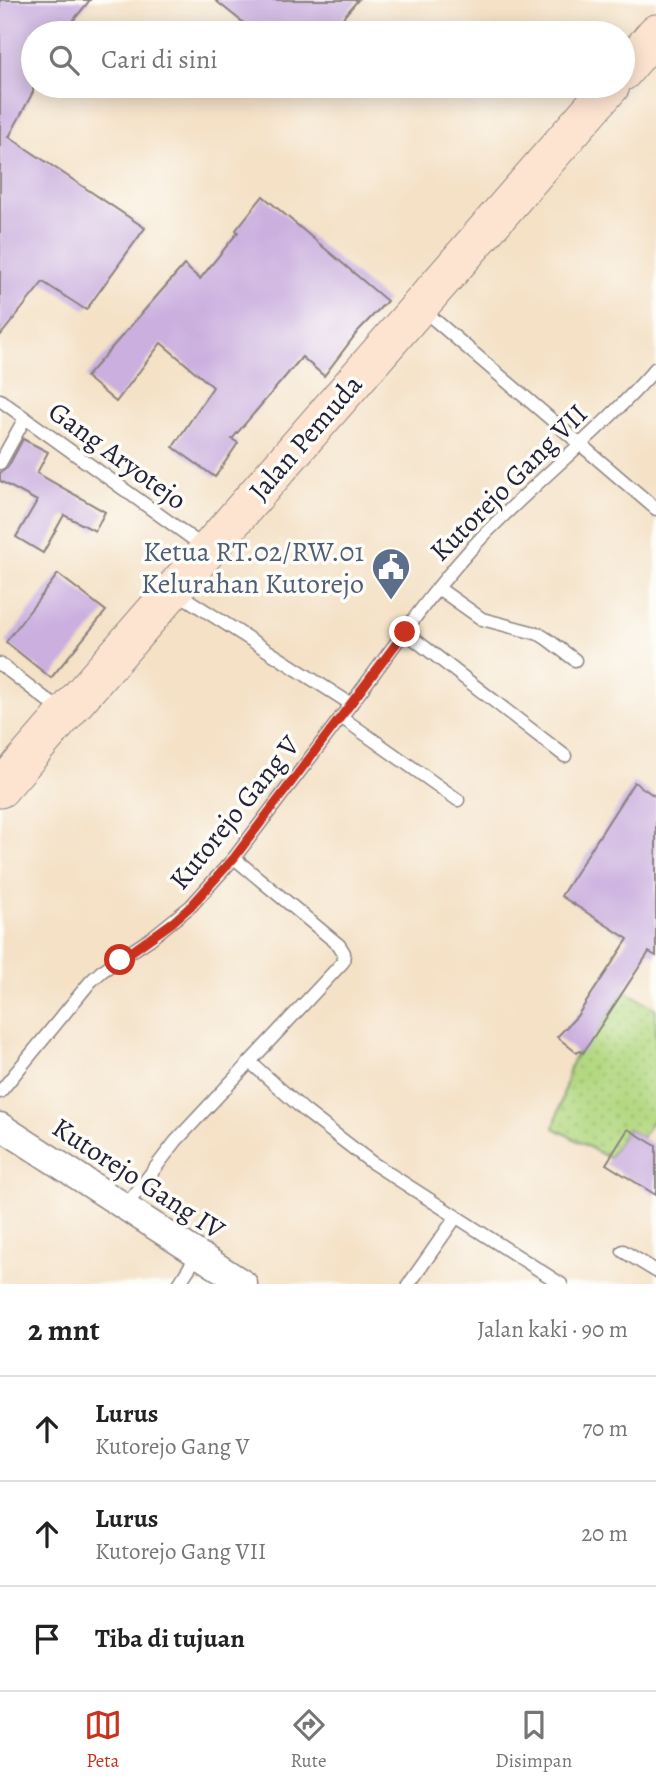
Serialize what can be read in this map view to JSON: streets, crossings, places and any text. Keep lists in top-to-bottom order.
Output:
{
  "streets": {
    "main road": ["Jalan Pemuda"],
    "street": ["Kutorejo Gang IV"],
    "lane": ["Gang Aryotejo", "Kutorejo Gang VII", "Kutorejo Gang V"]
  },
  "crossings": [
    ["Jalan Pemuda", "Gang Aryotejo"],
    ["Kutorejo Gang VII", "Kutorejo Gang V"]
  ],
  "places": {
    "public building": ["Ketua RT.02/RW.01 Kelurahan Kutorejo"]
  },
  "page": {
    "search": "Cari di sini",
    "heading": ["2 mnt", "Jalan kaki · 90 m"],
    "list": [
      ["Lurus", "Kutorejo Gang V", "70 m"],
      ["Lurus", "Kutorejo Gang VII", "20 m"],
      "Tiba di tujuan"
    ],
    "nav": ["Peta", "Rute", "Disimpan"]
  }
}
